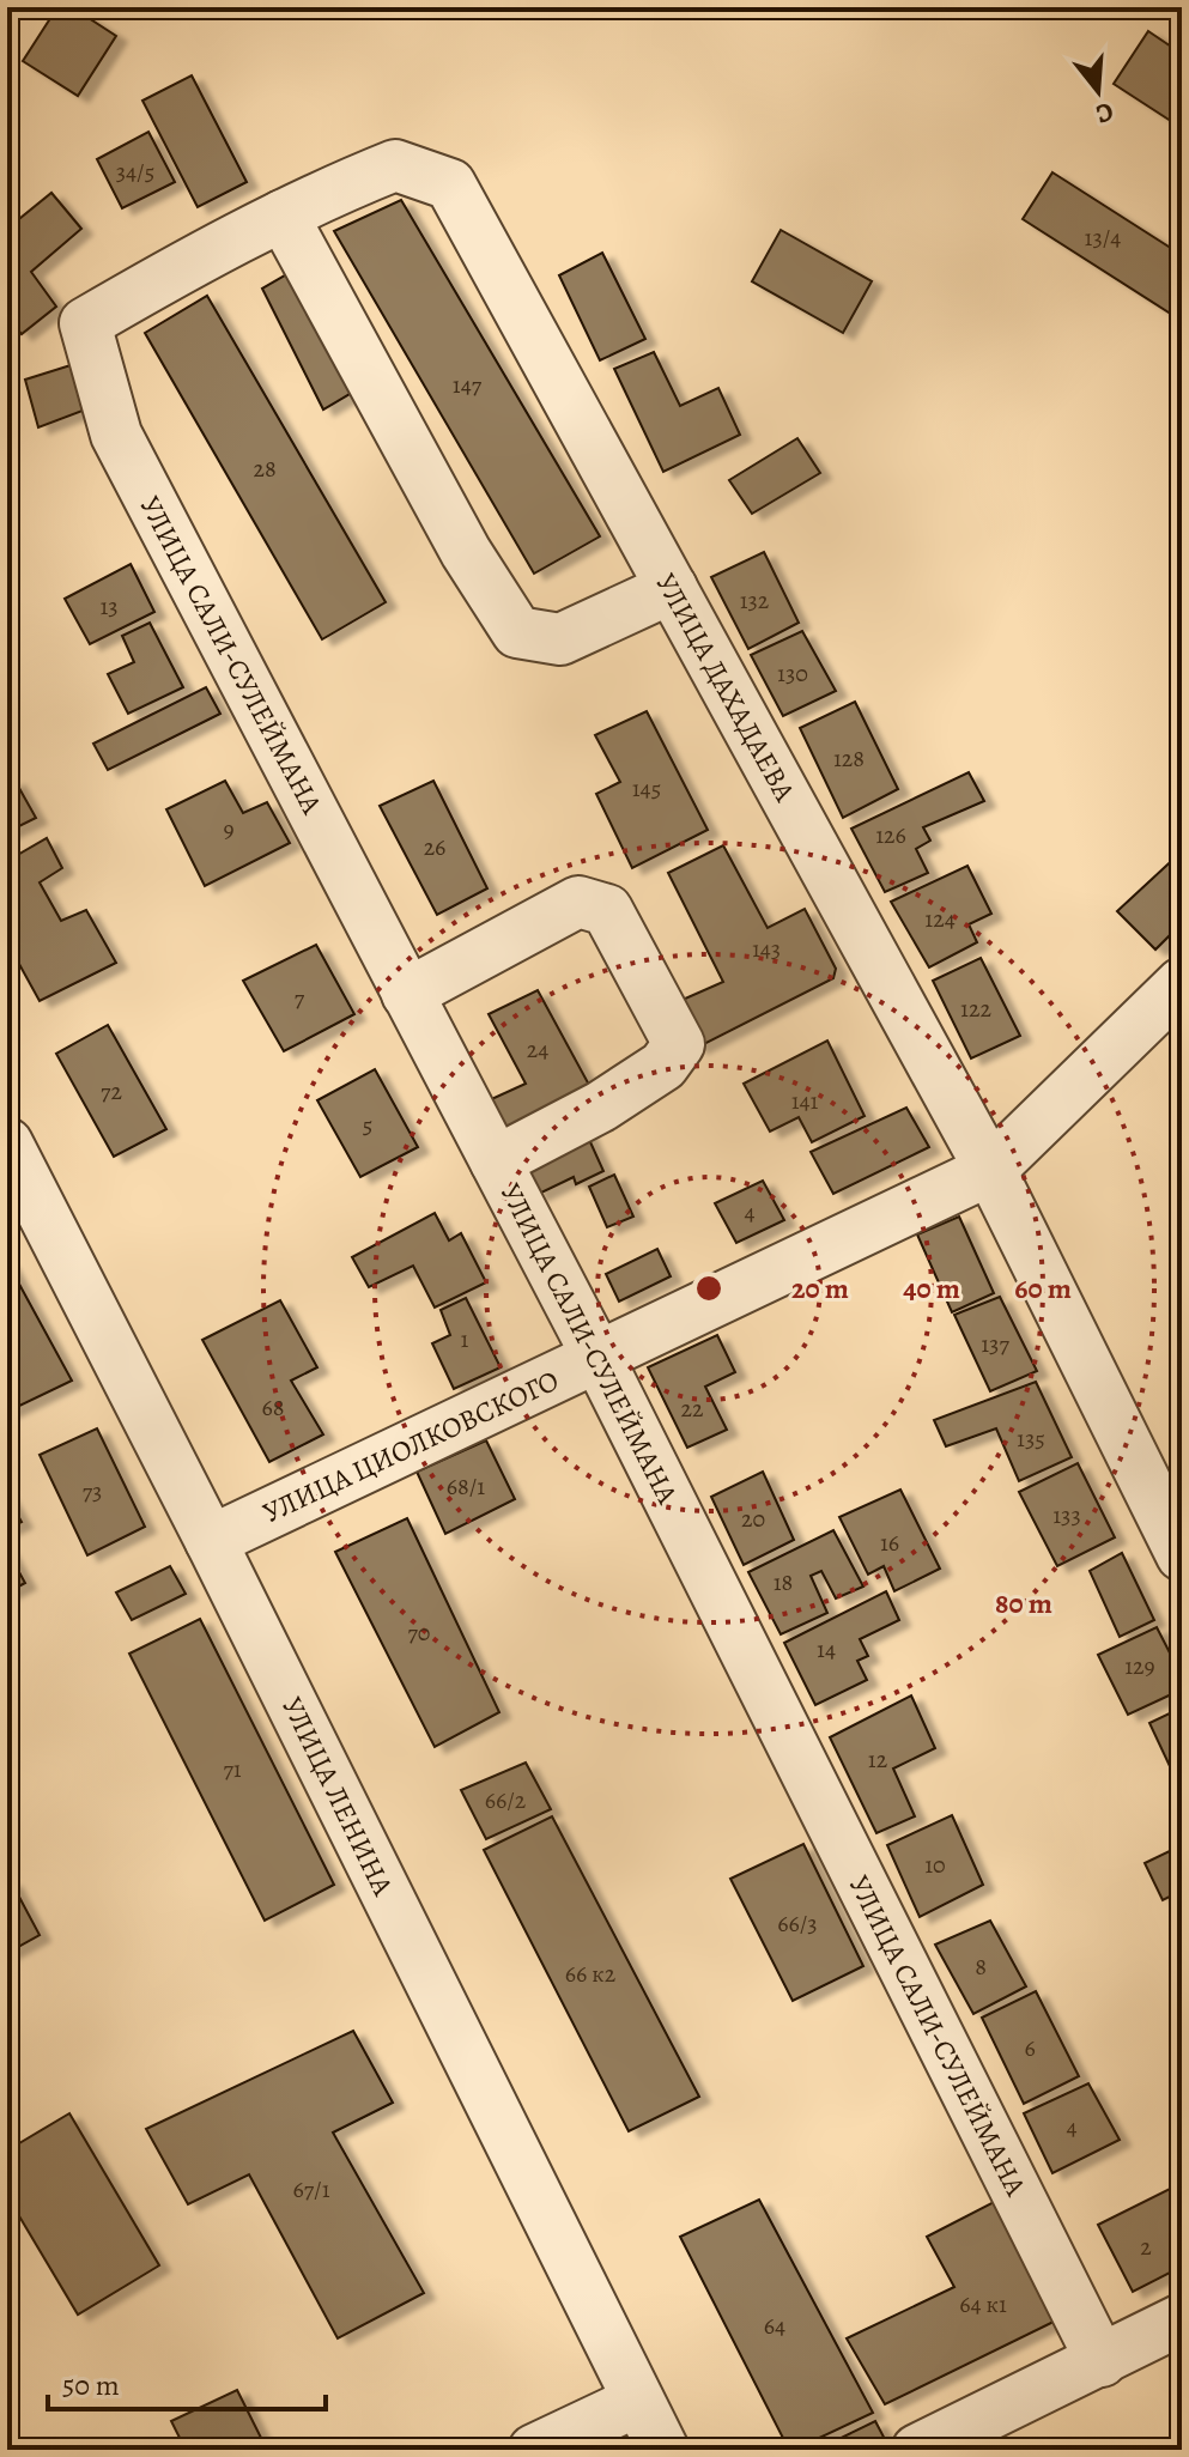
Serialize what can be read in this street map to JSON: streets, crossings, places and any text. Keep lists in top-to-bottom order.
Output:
{
  "streets": {
    "street": [
      "УЛИЦА САЛИ-СУЛЕЙМАНА",
      "УЛИЦА ДАХАДАЕВА",
      "УЛИЦА ЦИОЛКОВСКОГО",
      "УЛИЦА ЛЕНИНА"
    ]
  },
  "crossings": [
    ["УЛИЦА САЛИ-СУЛЕЙМАНА", "УЛИЦА ДАХАДАЕВА"],
    ["УЛИЦА САЛИ-СУЛЕЙМАНА", "УЛИЦА ЦИОЛКОВСКОГО"],
    ["УЛИЦА ДАХАДАЕВА", "УЛИЦА ЦИОЛКОВСКОГО"],
    ["УЛИЦА ЦИОЛКОВСКОГО", "УЛИЦА ЛЕНИНА"]
  ],
  "house_numbers": [
    "34/5",
    "13/4",
    "147",
    "28",
    "132",
    "13",
    "130",
    "128",
    "145",
    "9",
    "126",
    "26",
    "124",
    "143",
    "7",
    "122",
    "24",
    "72",
    "141",
    "5",
    "4",
    "1",
    "137",
    "68",
    "22",
    "135",
    "68/1",
    "73",
    "133",
    "20",
    "16",
    "18",
    "70",
    "14",
    "129",
    "12",
    "71",
    "66/2",
    "10",
    "66/3",
    "8",
    "66 к2",
    "6",
    "4",
    "67/1",
    "2",
    "64 к1",
    "64"
  ],
  "scale_bar": "50 m",
  "north": "bottom",
  "rings": [
    "20 m",
    "40 m",
    "60 m",
    "80 m"
  ]
}
